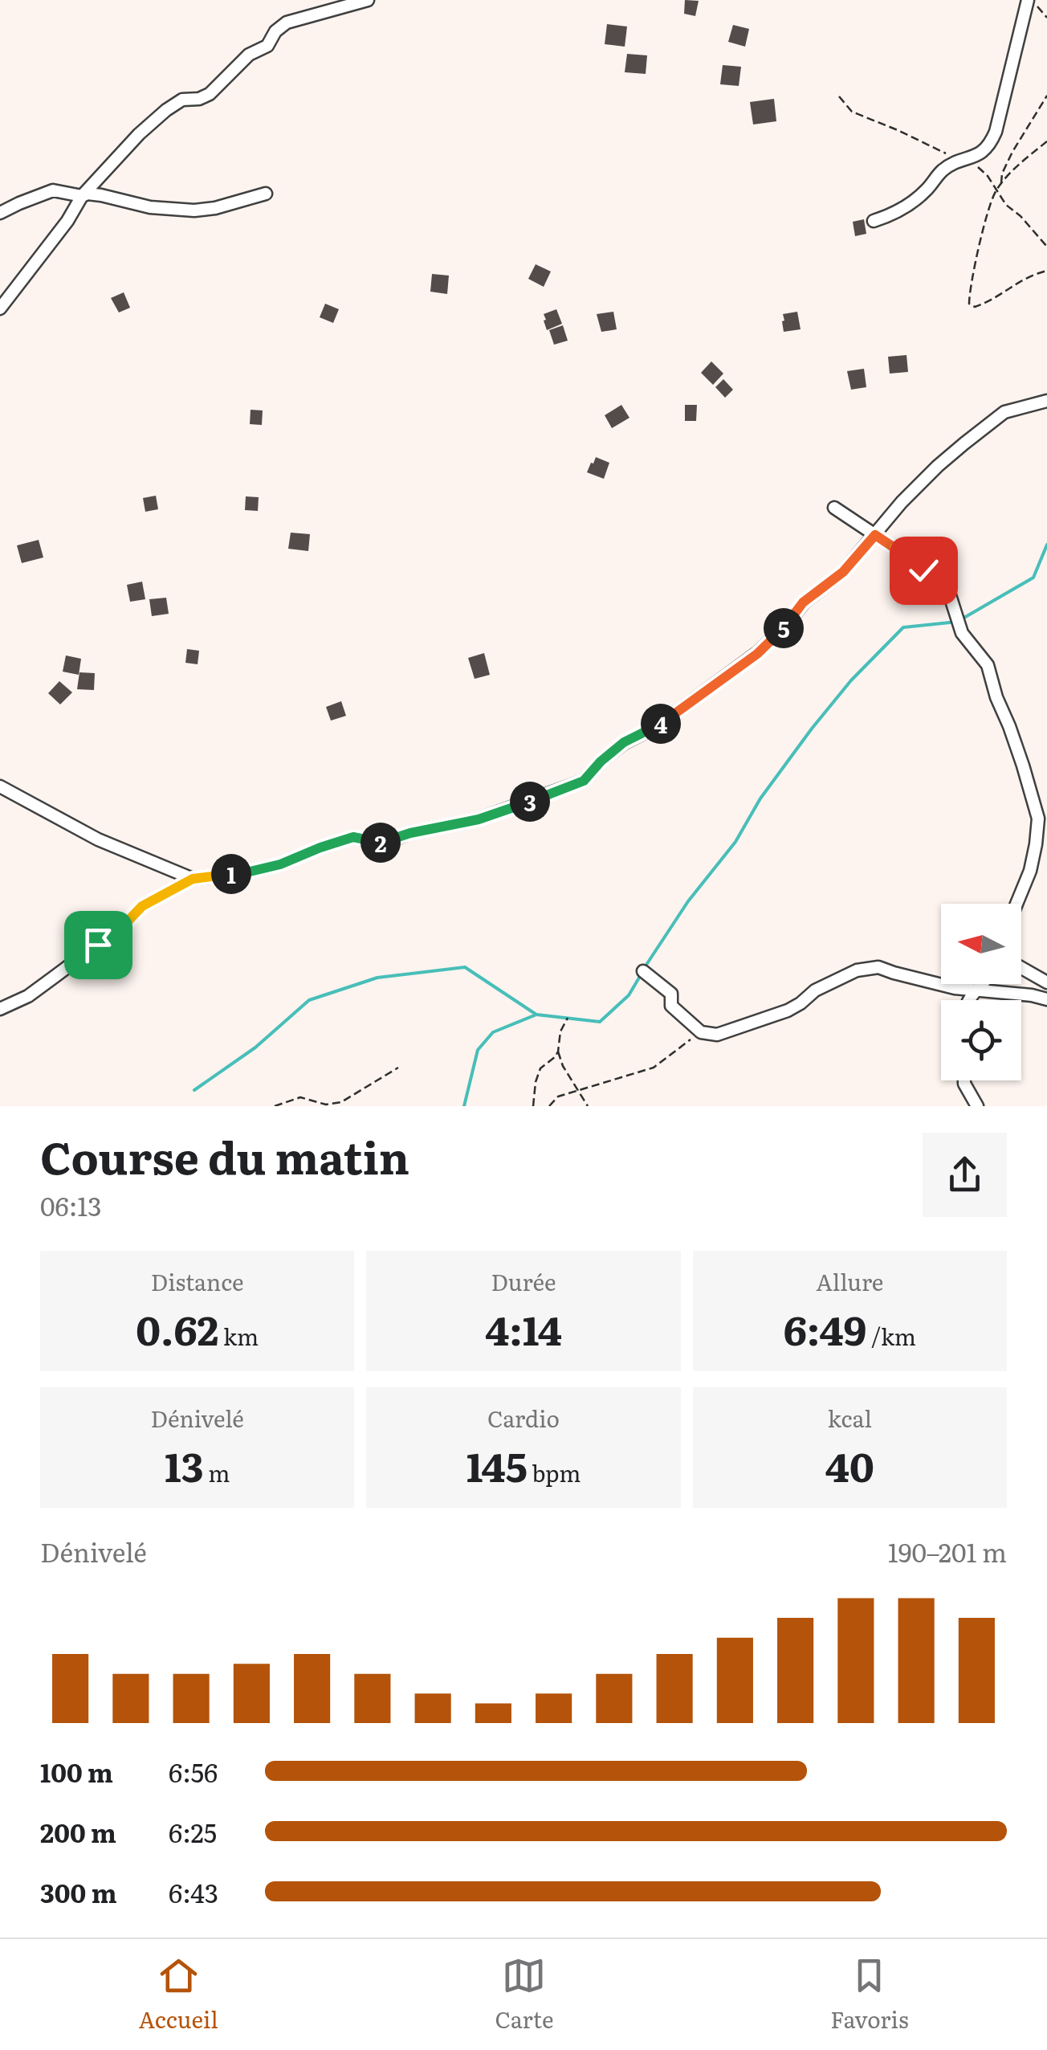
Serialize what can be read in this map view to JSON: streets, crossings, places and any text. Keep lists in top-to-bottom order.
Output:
{
  "north": "left",
  "page": {
    "pins": [
      "5",
      "4",
      "3",
      "2",
      "1"
    ],
    "heading": ["Course du matin", "06:13"],
    "stats": [
      ["Distance", "0.62 km"],
      ["Durée", "4:14"],
      ["Allure", "6:49 /km"],
      ["Dénivelé", "13 m"],
      ["Cardio", "145 bpm"],
      ["kcal", "40"]
    ],
    "chart": ["Dénivelé", "190–201 m"],
    "list": [
      {
        "name": "100 m",
        "note": "6:56"
      },
      {
        "name": "200 m",
        "note": "6:25"
      },
      {
        "name": "300 m",
        "note": "6:43"
      }
    ],
    "tabs": ["Accueil", "Carte", "Favoris"]
  }
}
